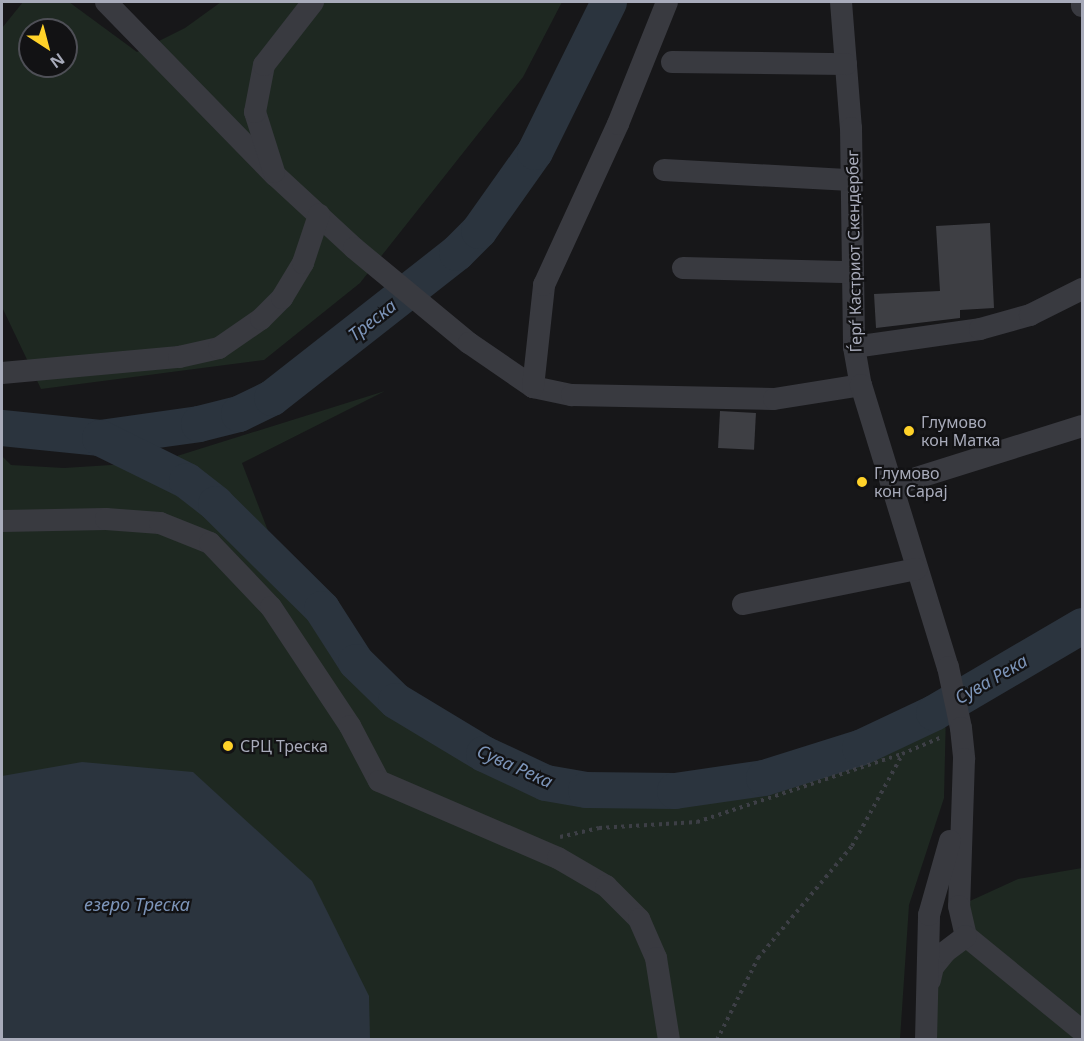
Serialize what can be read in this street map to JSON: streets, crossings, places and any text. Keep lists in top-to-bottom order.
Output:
{
  "streets": {
    "street": ["Ѓерѓ Кастриот Скендербег"]
  },
  "water": ["Треска", "Сува Река", "езеро Треска"],
  "places": ["Глумово кон Матка", "Глумово кон Сарај", "СРЦ Треска"],
  "north": "bottom right"
}
